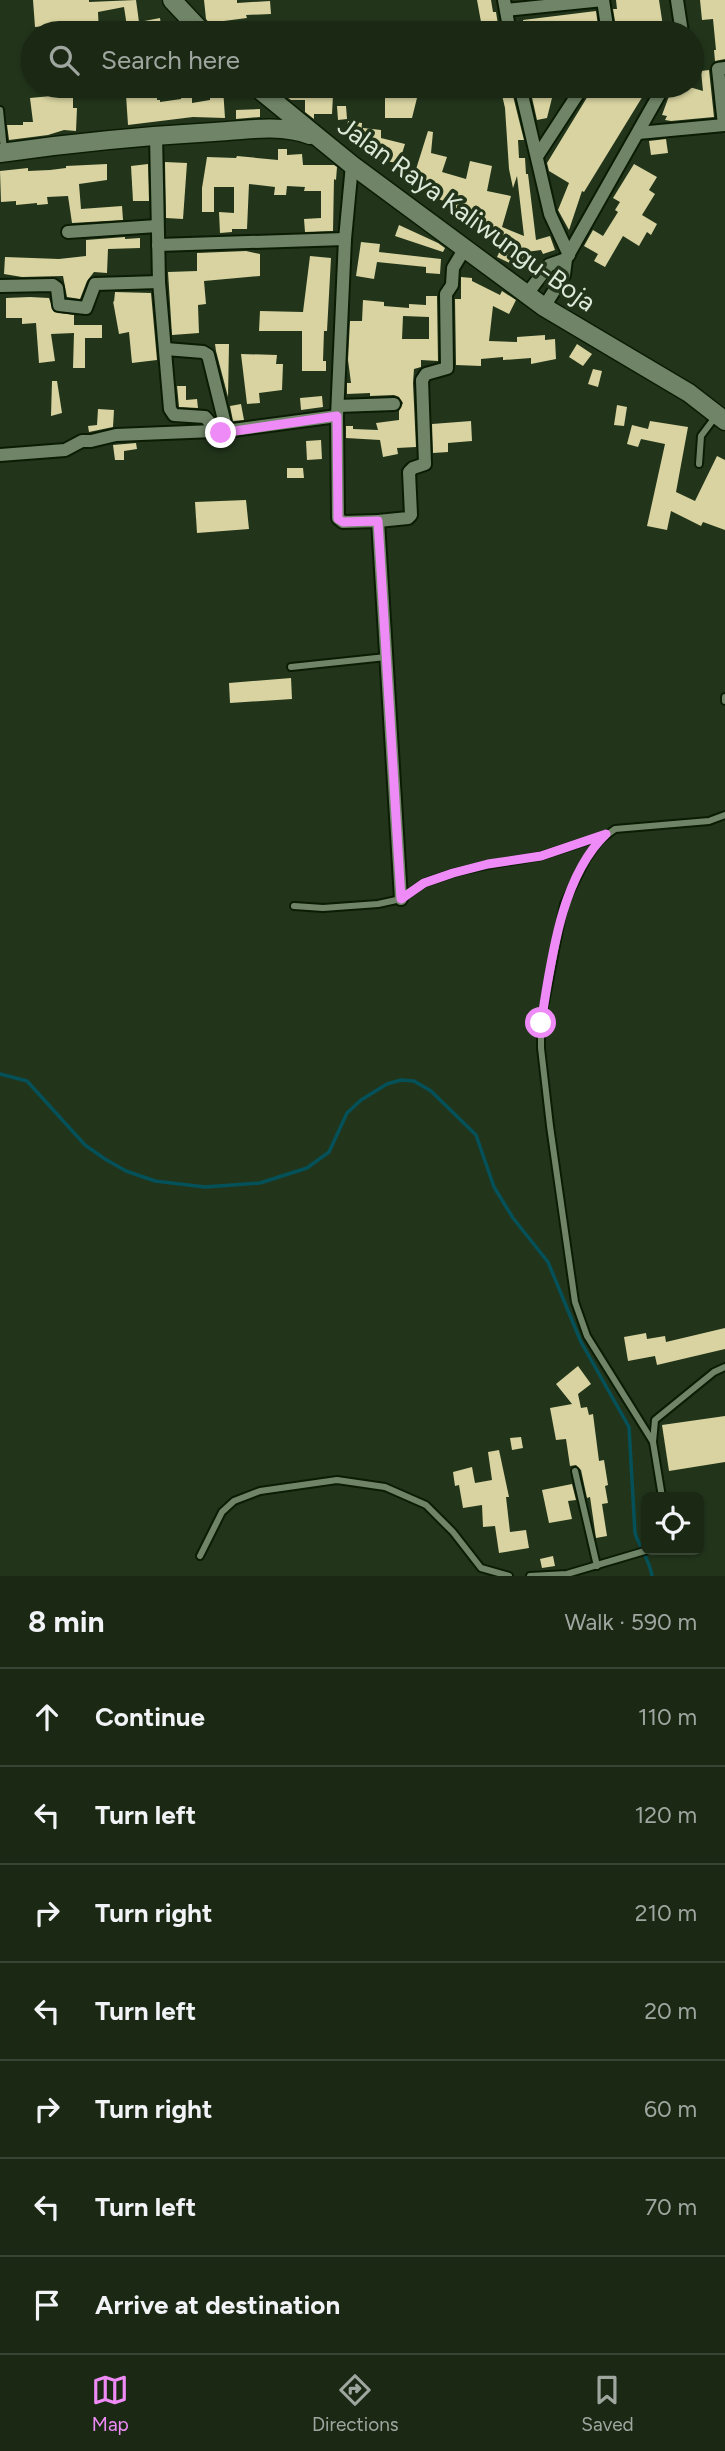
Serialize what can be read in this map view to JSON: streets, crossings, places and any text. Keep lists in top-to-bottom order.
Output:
{
  "streets": {
    "main road": ["Jalan Raya Kaliwungu-Boja"]
  },
  "page": {
    "search": "Search here",
    "heading": ["8 min", "Walk · 590 m"],
    "list": [
      ["Continue", "110 m"],
      ["Turn left", "120 m"],
      ["Turn right", "210 m"],
      ["Turn left", "20 m"],
      ["Turn right", "60 m"],
      ["Turn left", "70 m"],
      "Arrive at destination"
    ],
    "nav": ["Map", "Directions", "Saved"]
  }
}
